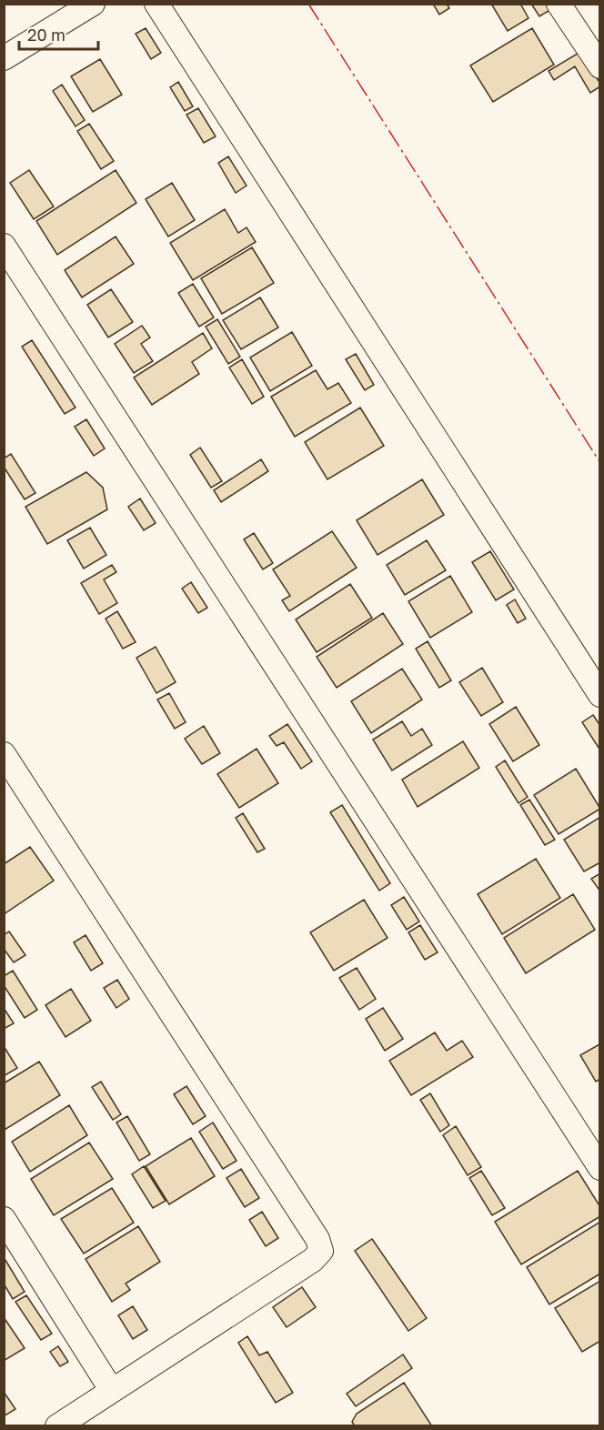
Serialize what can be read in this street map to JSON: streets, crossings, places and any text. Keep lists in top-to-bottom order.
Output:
{
  "scale_bar": "20 m"
}
